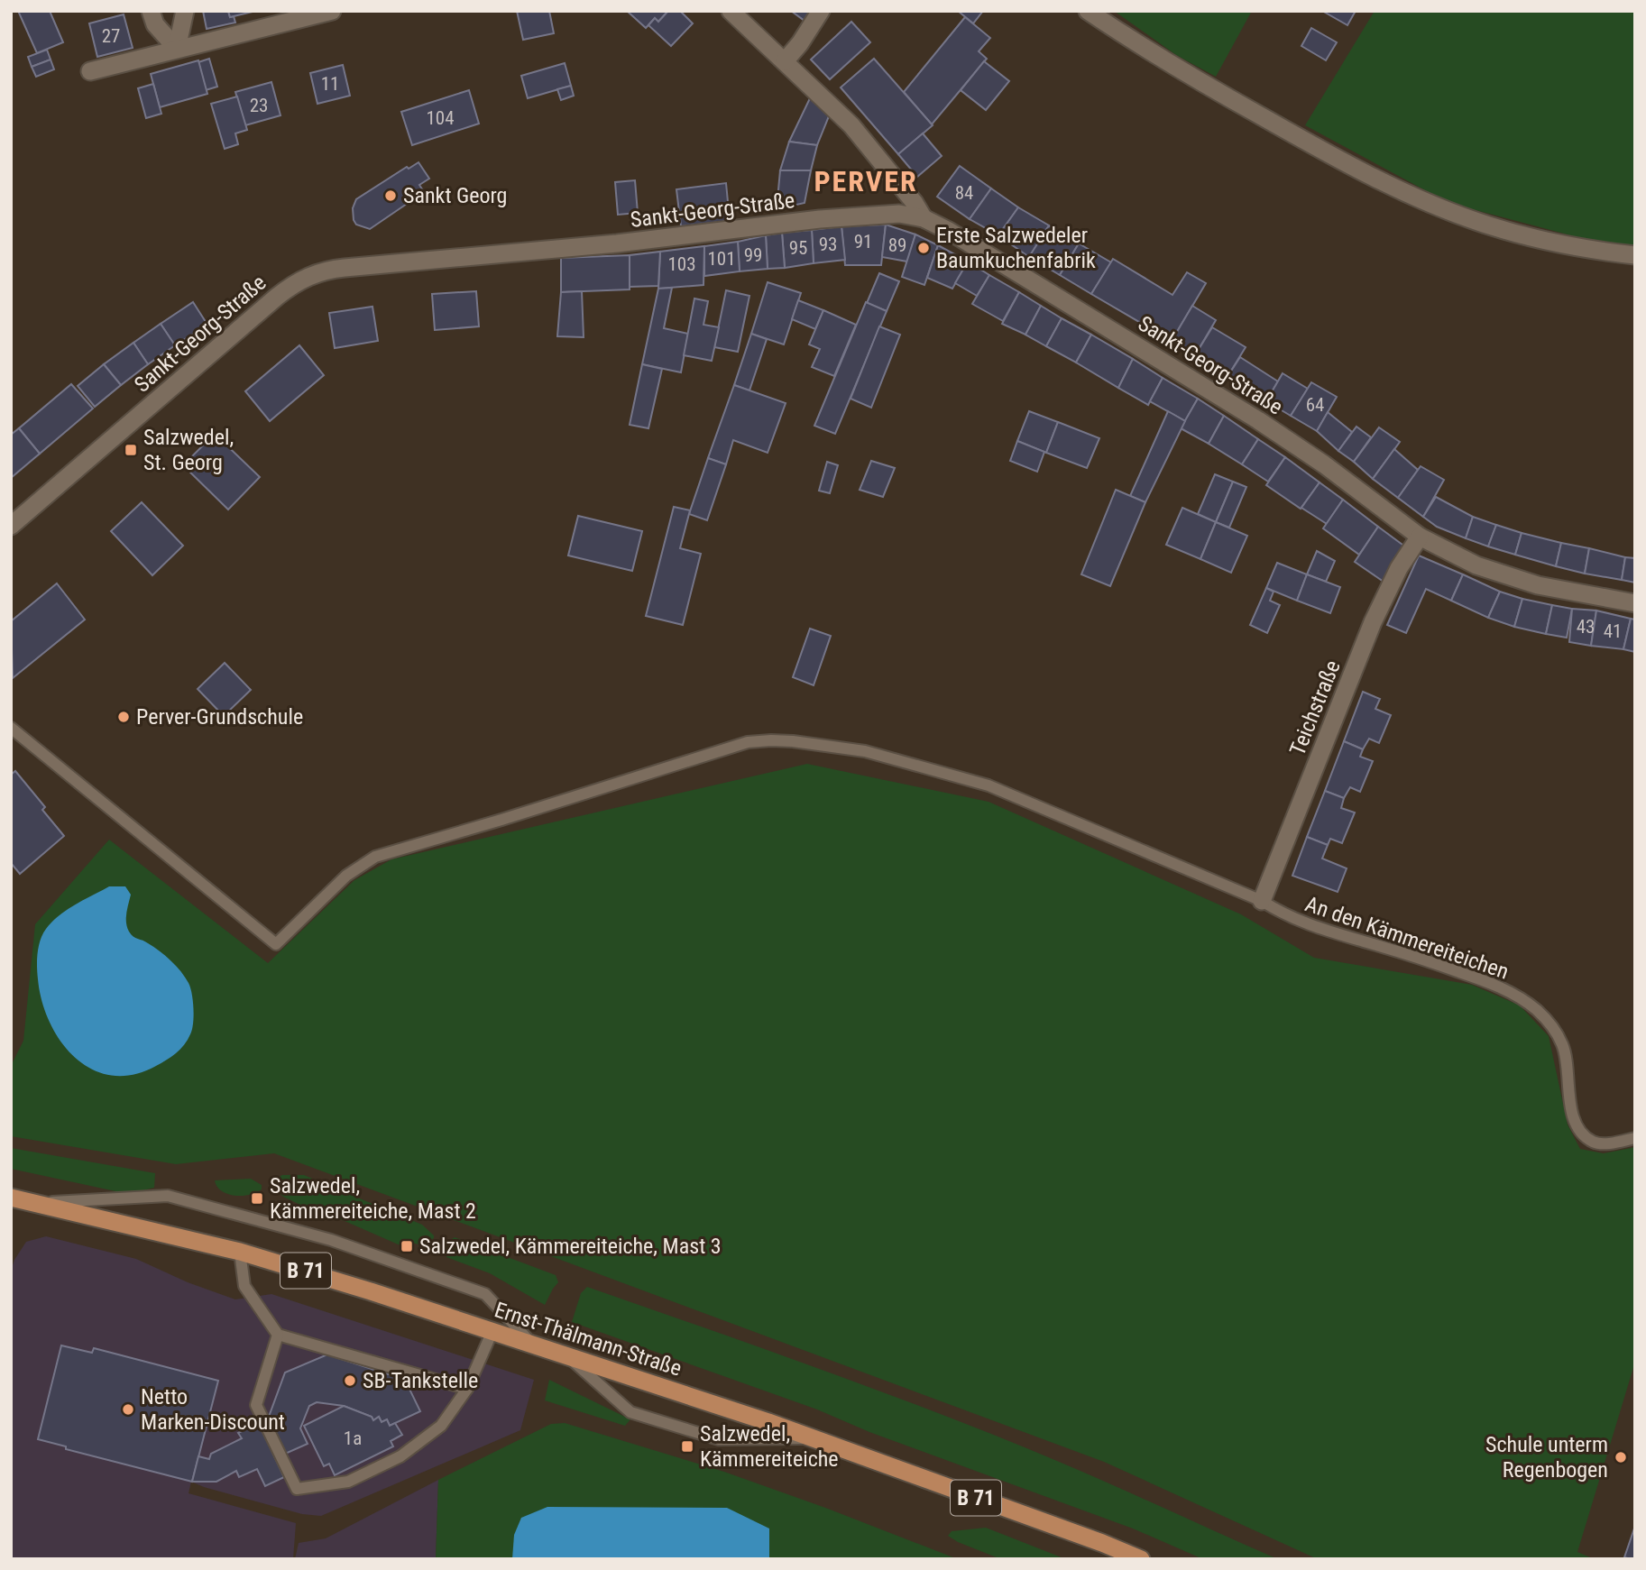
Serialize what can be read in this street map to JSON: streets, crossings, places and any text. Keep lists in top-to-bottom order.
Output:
{
  "streets": {
    "main road": ["B 71", "Ernst-Thälmann-Straße"],
    "street": ["Sankt-Georg-Straße", "Teichstraße"],
    "lane": ["An den Kämmereiteichen"]
  },
  "crossings": [
    ["Sankt-Georg-Straße", "Teichstraße"],
    ["Teichstraße", "An den Kämmereiteichen"]
  ],
  "districts": ["PERVER"],
  "places": {
    "other": [
      "Sankt Georg",
      "Erste Salzwedeler Baumkuchenfabrik",
      "Perver-Grundschule",
      "SB-Tankstelle",
      "Netto Marken-Discount",
      "Schule unterm Regenbogen"
    ],
    "transit": [
      "Salzwedel, St. Georg",
      "Salzwedel, Kämmereiteiche, Mast 2",
      "Salzwedel, Kämmereiteiche, Mast 3",
      "Salzwedel, Kämmereiteiche"
    ]
  },
  "house_numbers": [
    "27",
    "11",
    "23",
    "104",
    "84",
    "91",
    "93",
    "89",
    "95",
    "99",
    "101",
    "103",
    "64",
    "43",
    "41",
    "1a"
  ]
}
